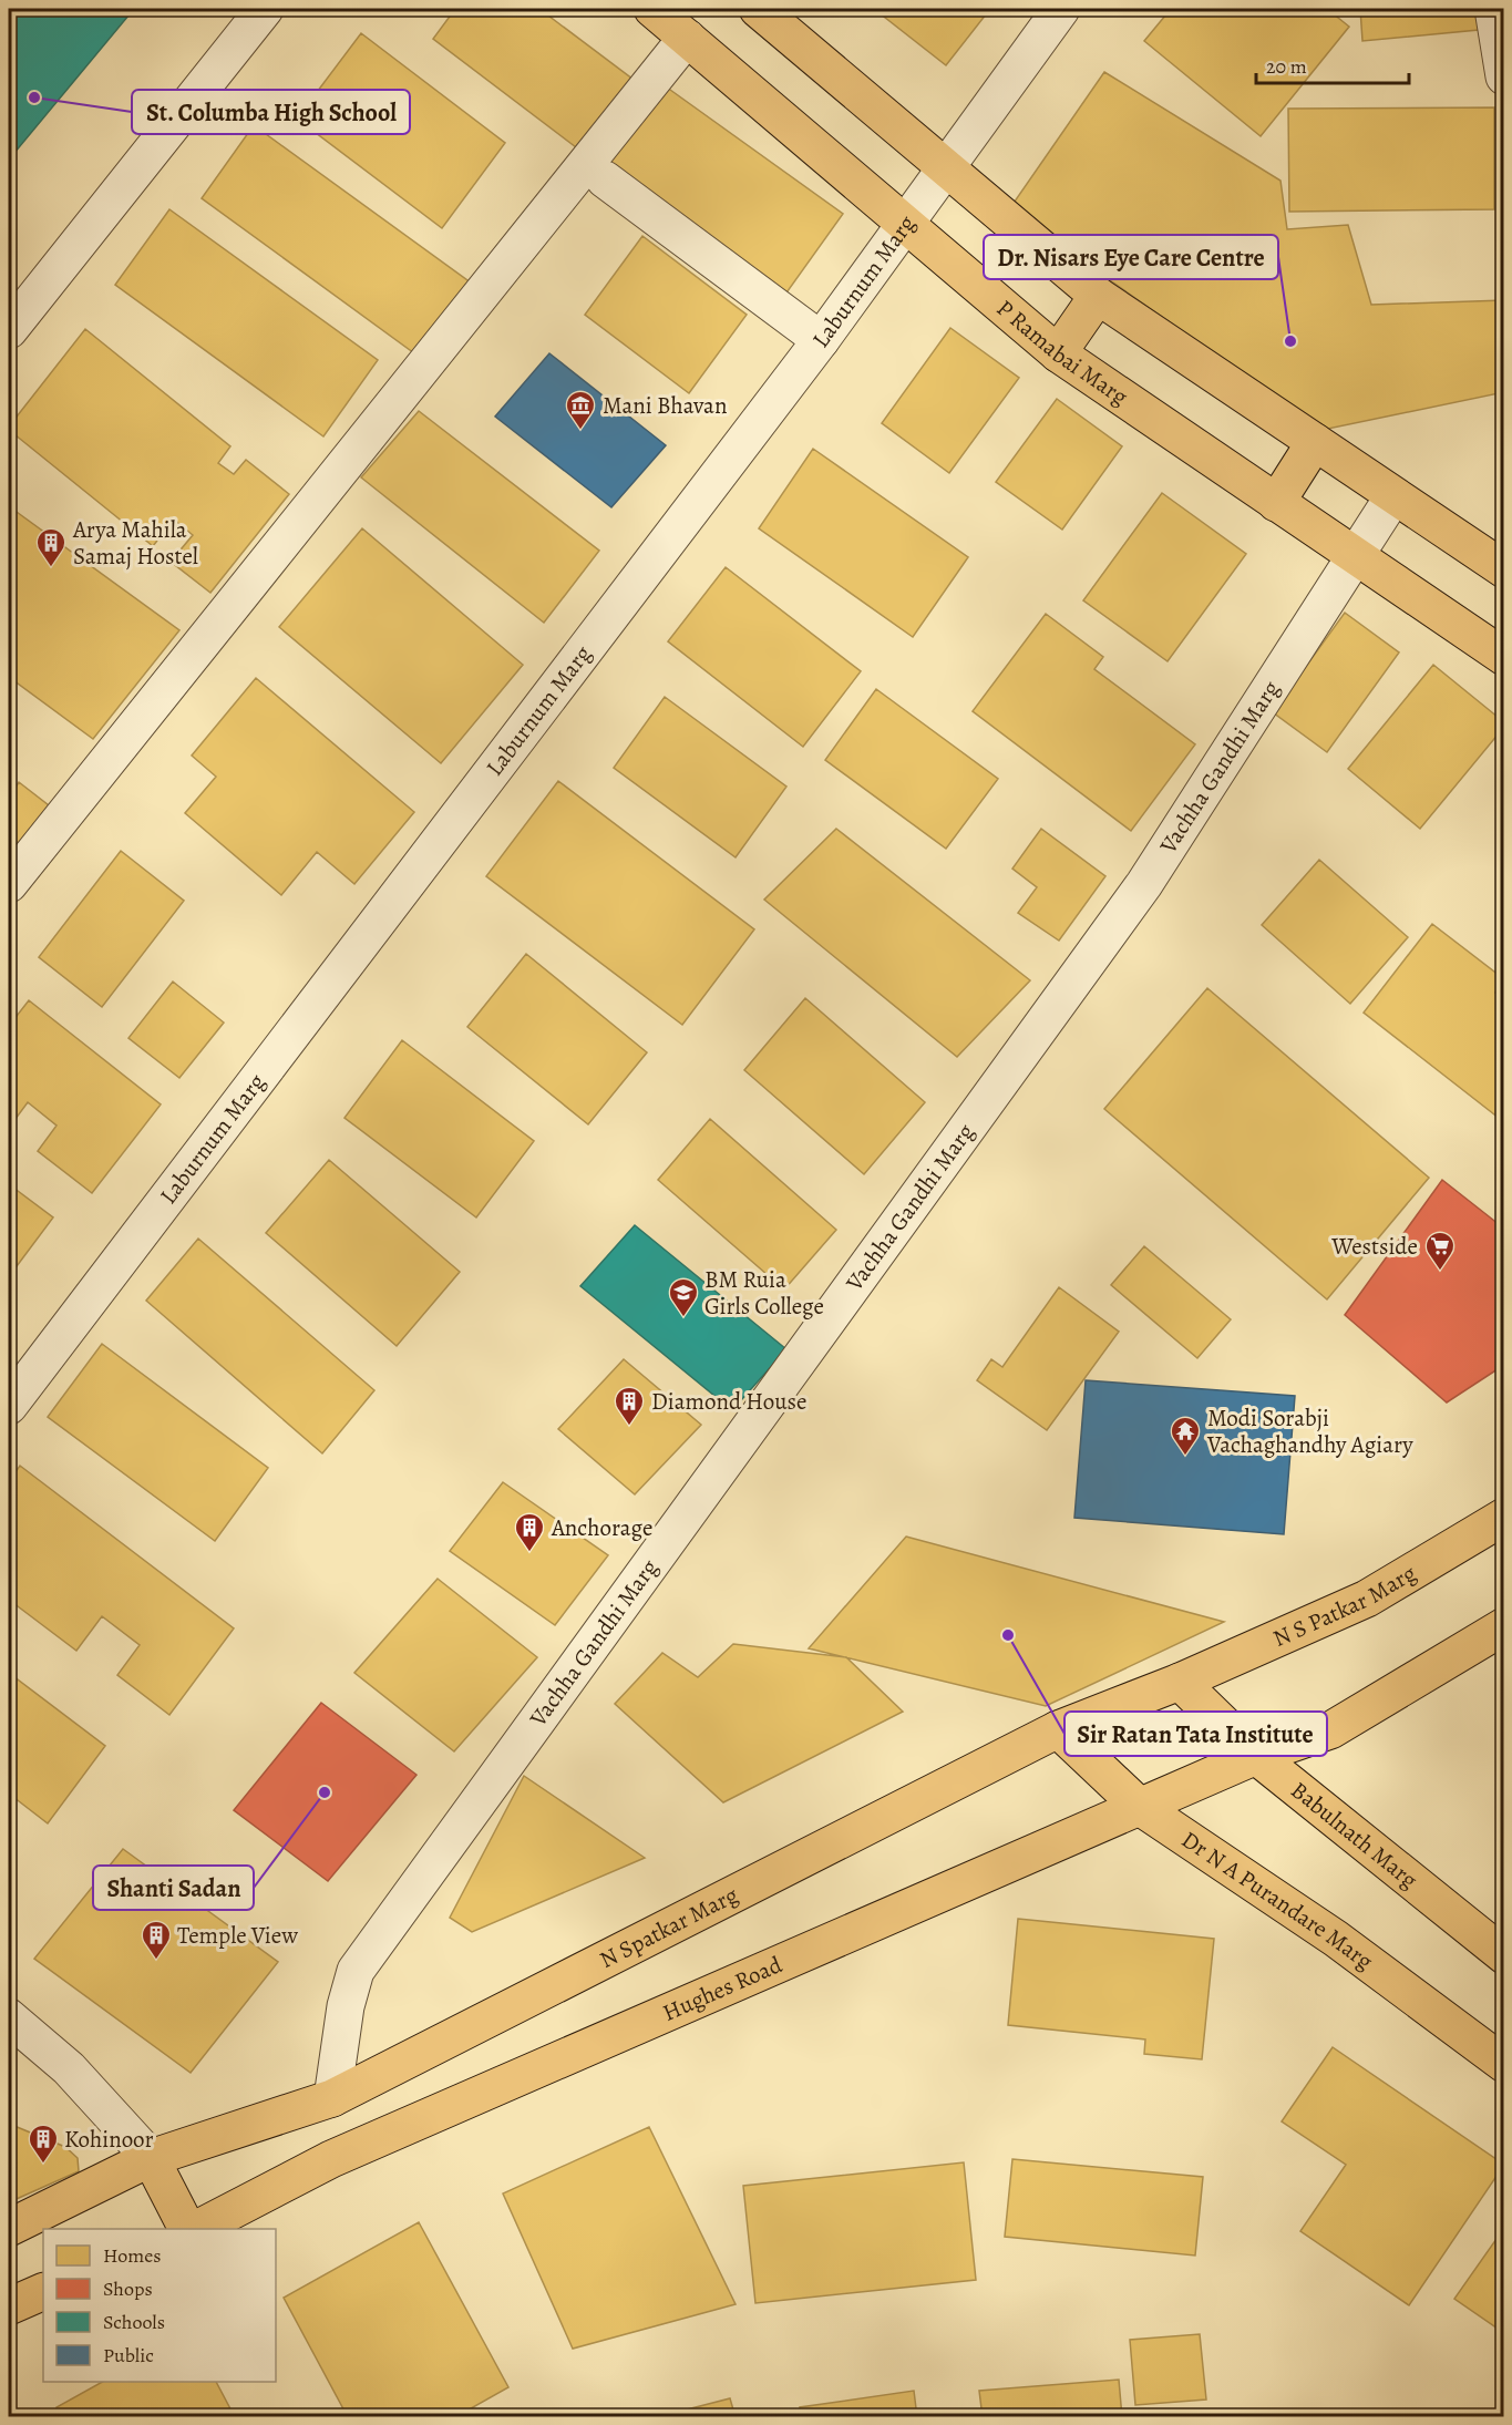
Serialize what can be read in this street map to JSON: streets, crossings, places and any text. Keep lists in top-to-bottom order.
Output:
{
  "streets": {
    "main road": [
      "P Ramabai Marg",
      "N S Patkar Marg",
      "Babulnath Marg",
      "Dr N A Purandare Marg",
      "N Spatkar Marg",
      "Hughes Road"
    ],
    "street": ["Laburnum Marg", "Vachha Gandhi Marg"]
  },
  "crossings": [
    ["Laburnum Marg", "P Ramabai Marg"],
    ["P Ramabai Marg", "Vachha Gandhi Marg"],
    ["Vachha Gandhi Marg", "N Spatkar Marg"],
    ["N S Patkar Marg", "Babulnath Marg"],
    ["N S Patkar Marg", "N Spatkar Marg"],
    ["Babulnath Marg", "N Spatkar Marg"],
    ["Babulnath Marg", "Hughes Road"],
    ["Dr N A Purandare Marg", "N Spatkar Marg"],
    ["Dr N A Purandare Marg", "Hughes Road"]
  ],
  "places": {
    "other": [
      "St. Columba High School",
      "Dr. Nisars Eye Care Centre",
      "Sir Ratan Tata Institute",
      "Shanti Sadan"
    ],
    "museum": ["Mani Bhavan"],
    "building": [
      "Arya Mahila Samaj Hostel",
      "Diamond House",
      "Anchorage",
      "Temple View",
      "Kohinoor"
    ],
    "supermarket": ["Westside"],
    "school or university": ["BM Ruia Girls College"],
    "temple": ["Modi Sorabji Vachaghandhy Agiary"]
  },
  "legend": [
    "Homes",
    "Shops",
    "Schools",
    "Public"
  ],
  "scale_bar": "20 m"
}
